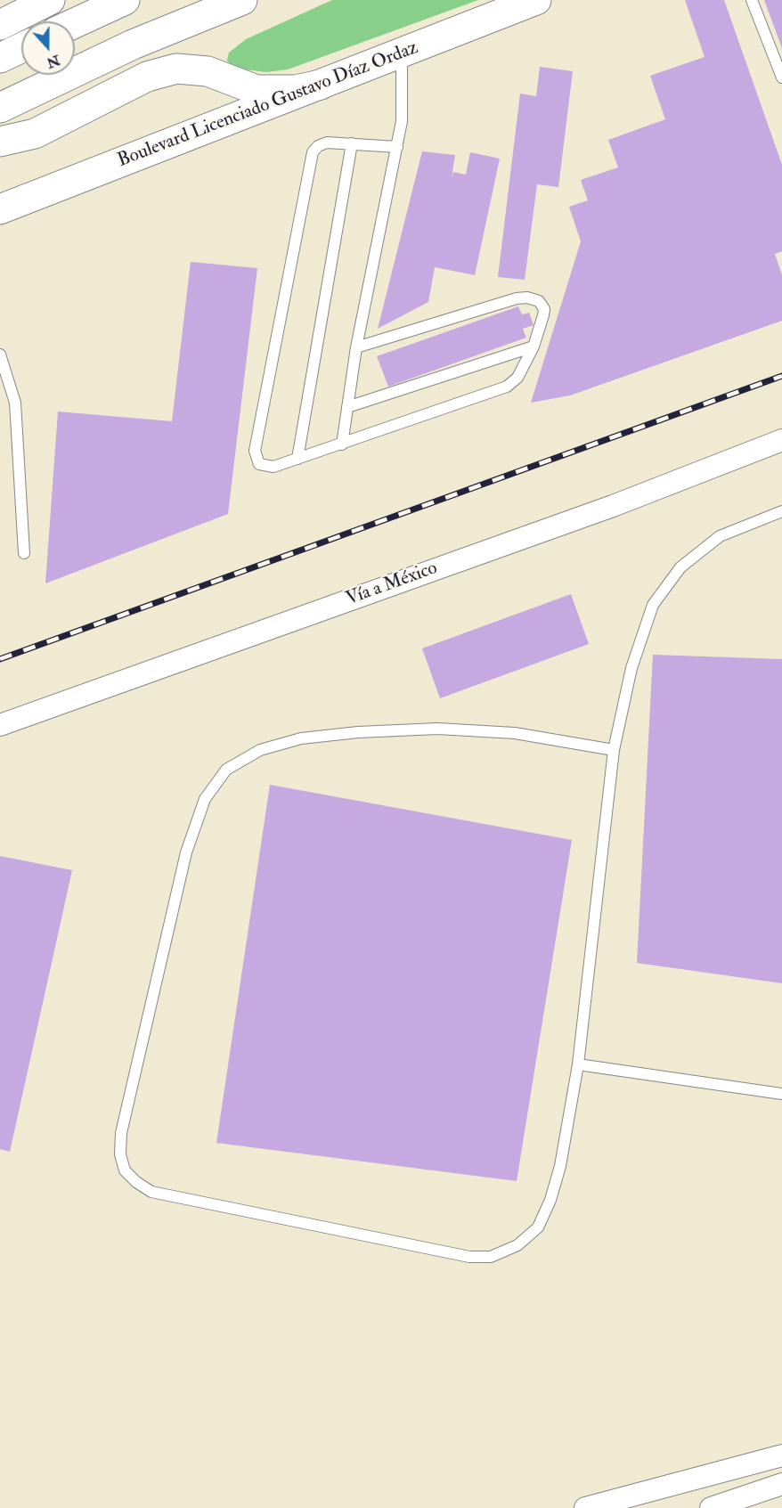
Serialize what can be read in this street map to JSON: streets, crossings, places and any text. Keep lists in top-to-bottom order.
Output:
{
  "streets": {
    "main road": ["Boulevard Licenciado Gustavo Díaz Ordaz"],
    "street": ["Vía a México"]
  },
  "north": "bottom"
}
